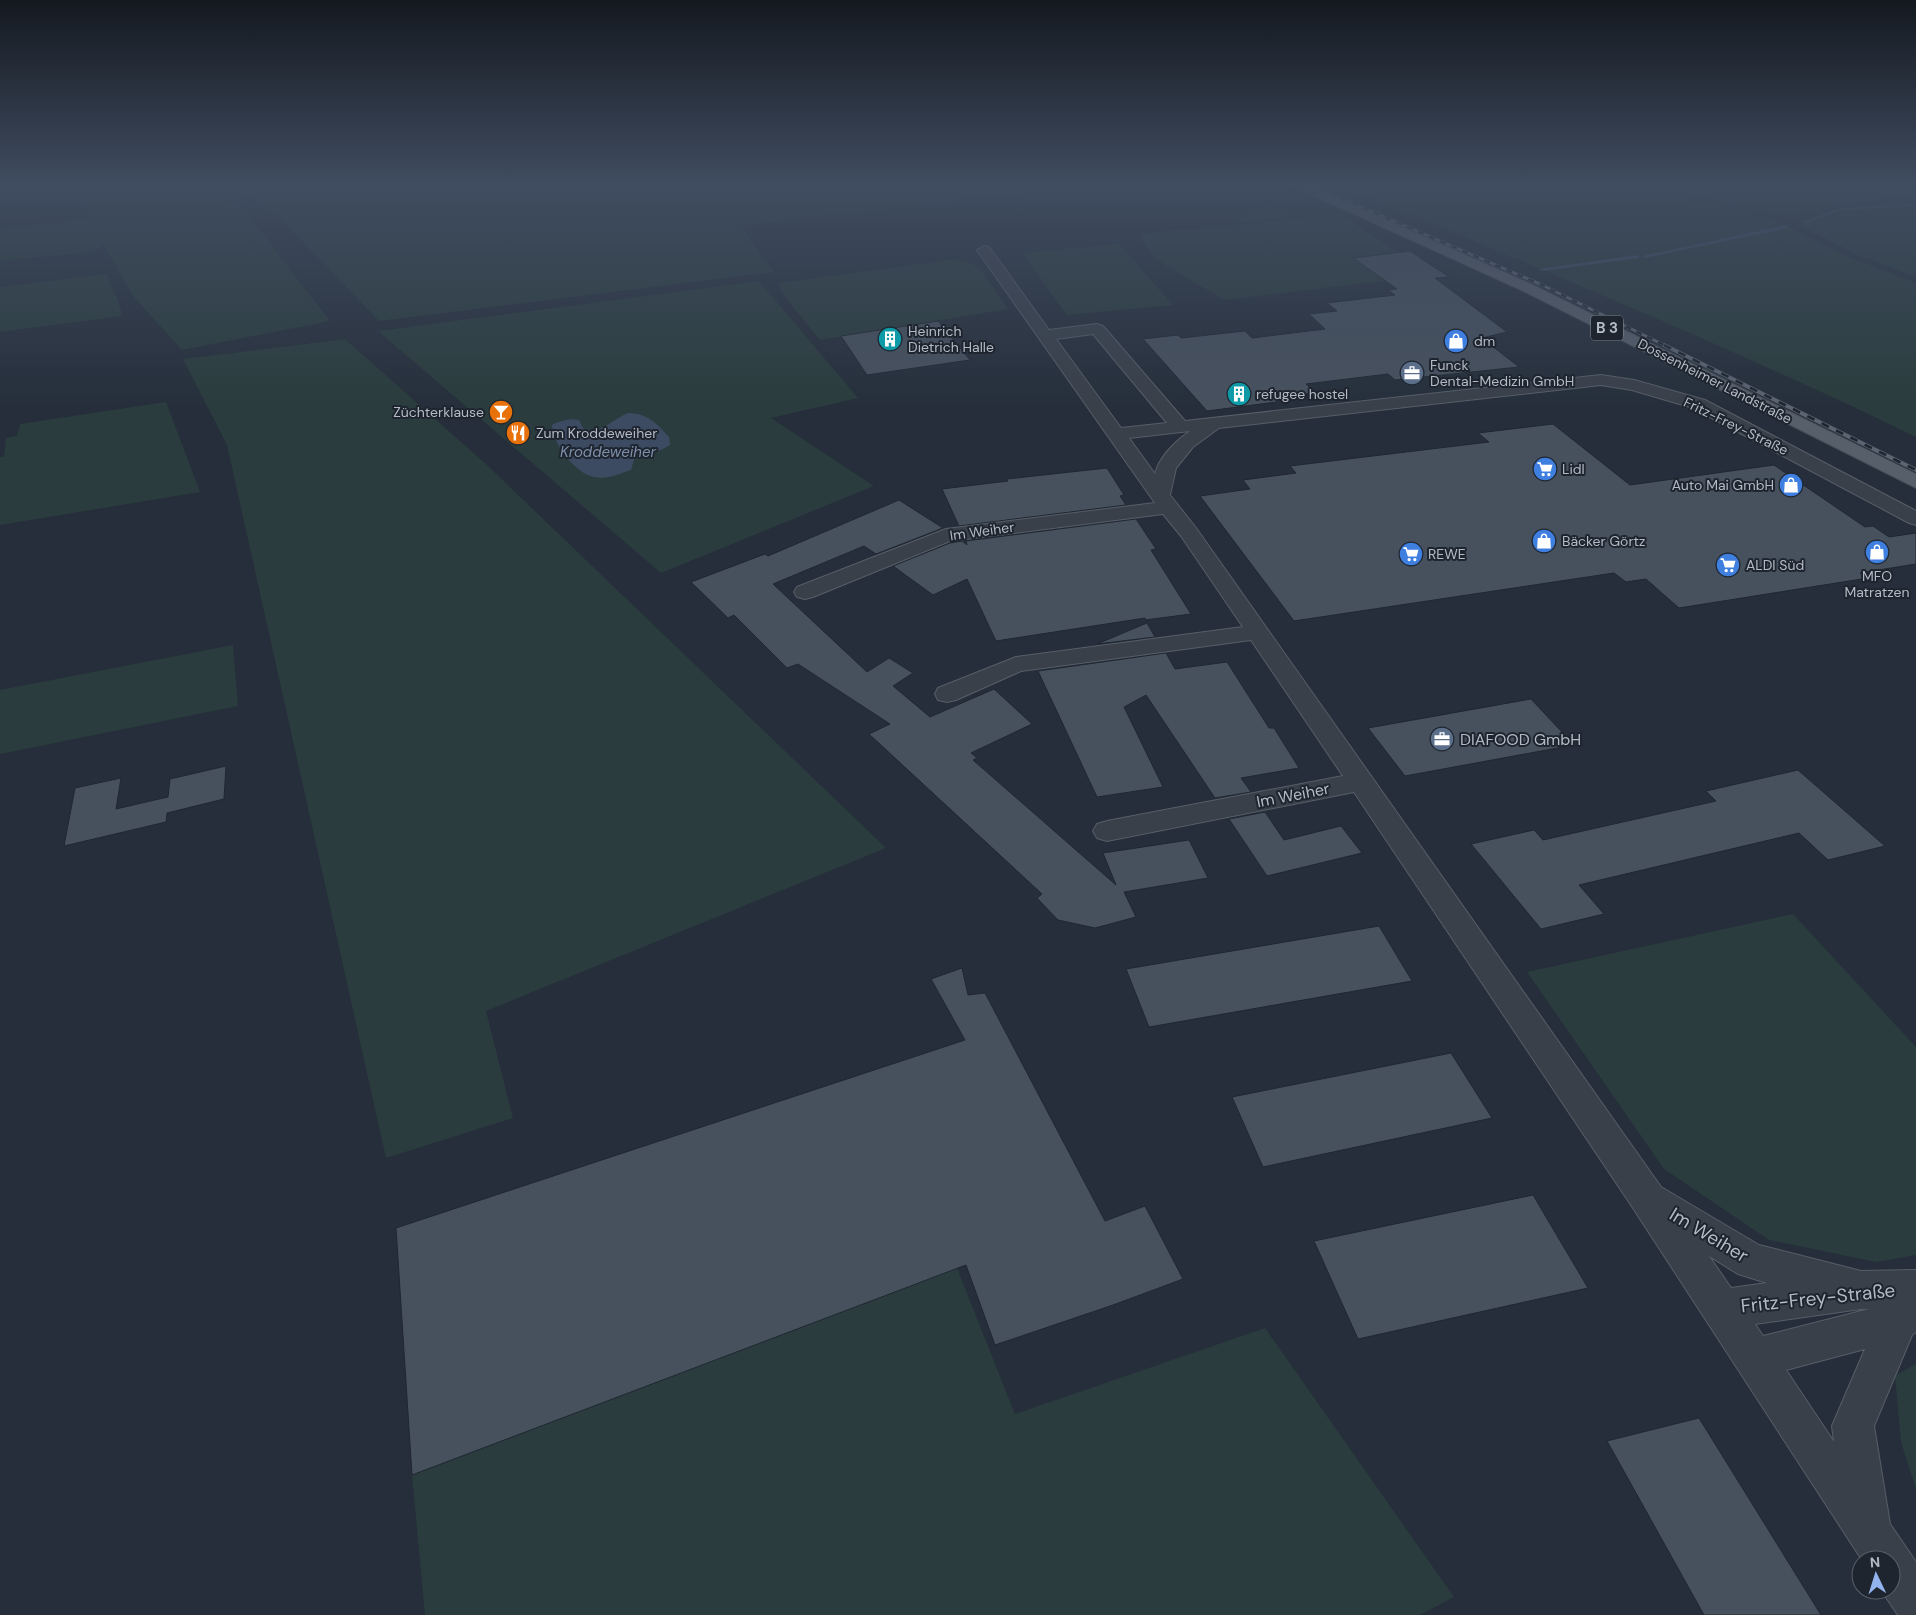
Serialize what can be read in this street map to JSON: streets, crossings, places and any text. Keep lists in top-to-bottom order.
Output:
{
  "streets": {
    "main road": ["B 3", "Dossenheimer Landstraße"],
    "street": ["Fritz-Frey-Straße", "Im Weiher"]
  },
  "crossings": [
    ["Fritz-Frey-Straße", "Im Weiher"]
  ],
  "water": ["Kroddeweiher"],
  "places": {
    "building": ["Heinrich Dietrich Halle", "refugee hostel"],
    "shop": [
      "dm",
      "Auto Mai GmbH",
      "Bäcker Görtz",
      "MFO Matratzen"
    ],
    "office": ["Funck Dental-Medizin GmbH", "DIAFOOD GmbH"],
    "bar": ["Züchterklause"],
    "restaurant": ["Zum Kroddeweiher"],
    "supermarket": ["Lidl", "REWE", "ALDI Süd"]
  },
  "north": "top"
}
